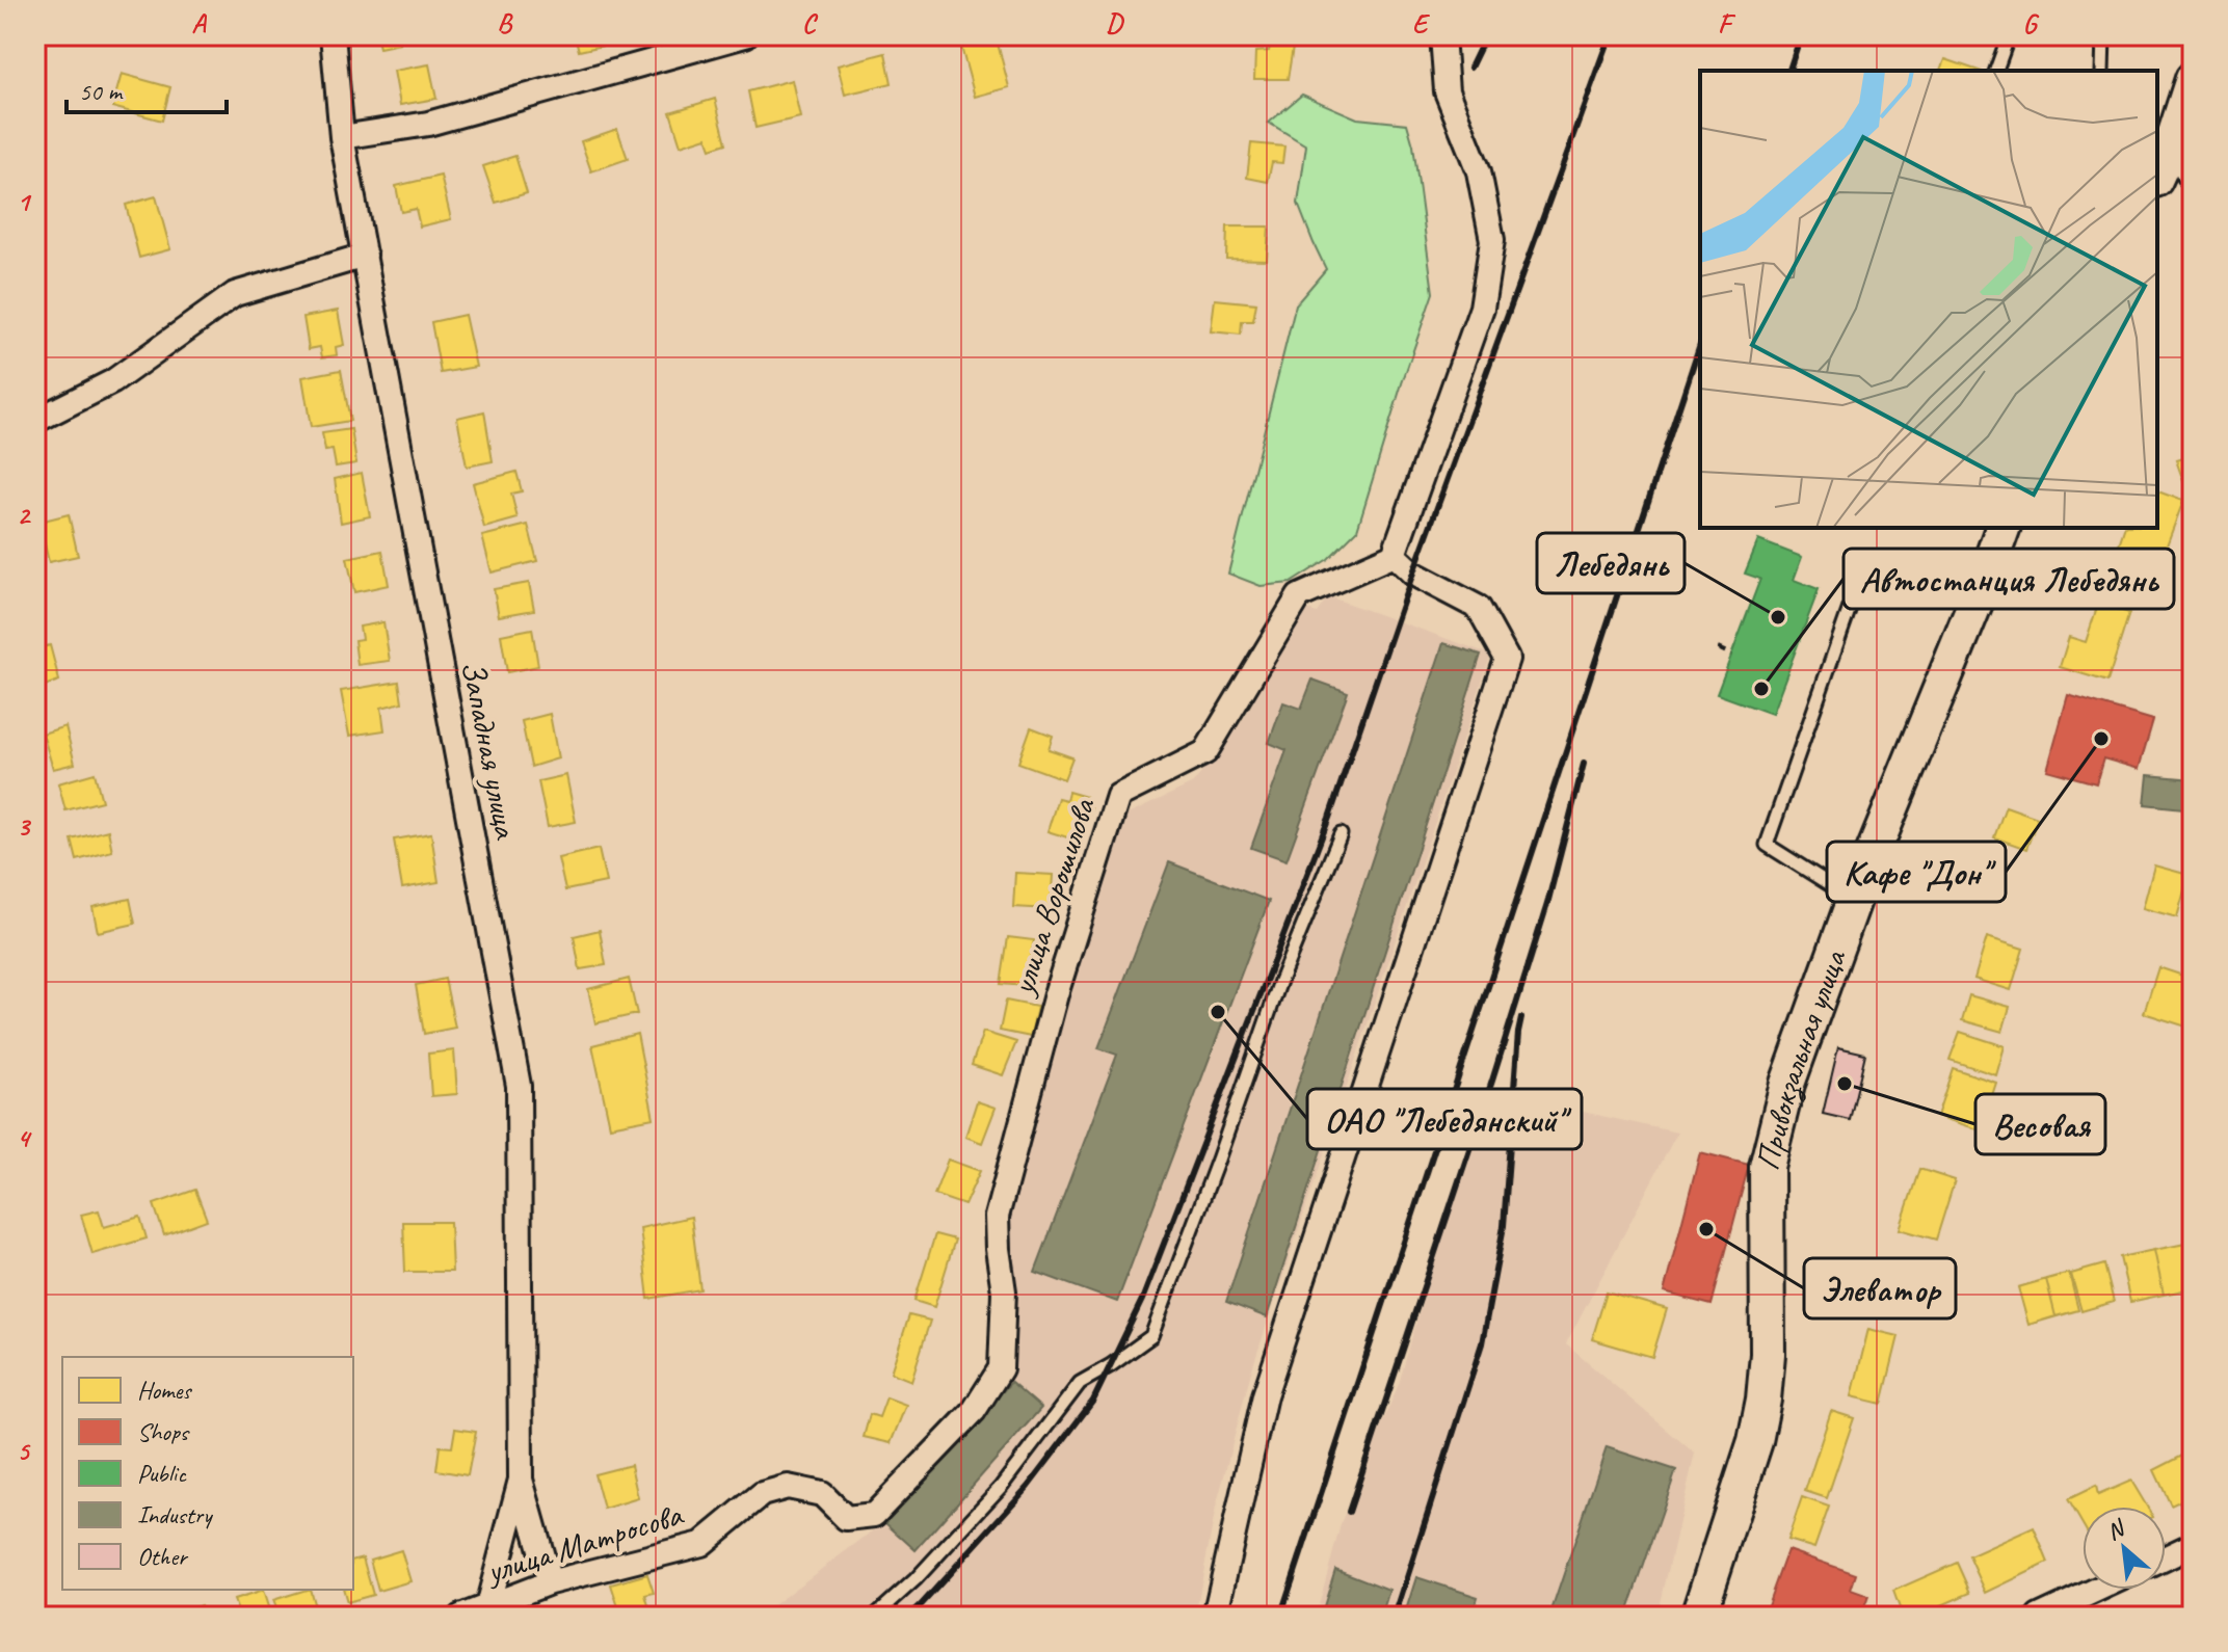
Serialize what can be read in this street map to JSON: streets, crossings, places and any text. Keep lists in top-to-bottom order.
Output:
{
  "streets": {
    "main road": ["Привокзальная улица"],
    "street": ["Западная улица", "улица Ворошилова", "улица Матросова"]
  },
  "crossings": [
    ["улица Ворошилова", "улица Матросова"]
  ],
  "places": [
    "Лебедянь",
    "Автостанция Лебедянь",
    "Кафе \"Дон\"",
    "ОАО \"Лебедянский\"",
    "Весовая",
    "Элеватор"
  ],
  "legend": [
    "Homes",
    "Shops",
    "Public",
    "Industry",
    "Other"
  ],
  "scale_bar": "50 m",
  "north": "top left",
  "grid": {
    "columns": [
      "A",
      "B",
      "C",
      "D",
      "E",
      "F",
      "G"
    ],
    "rows": [
      "1",
      "2",
      "3",
      "4",
      "5"
    ]
  }
}
